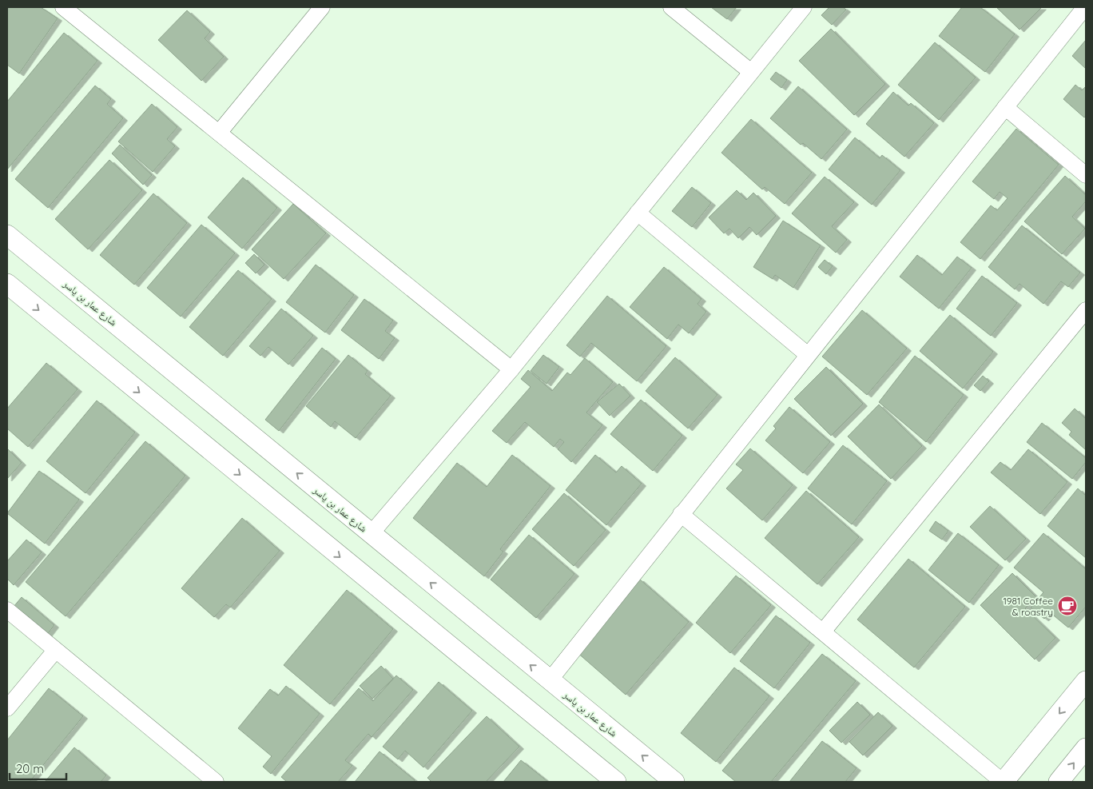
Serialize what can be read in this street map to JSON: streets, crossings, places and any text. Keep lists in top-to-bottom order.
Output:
{
  "streets": {
    "street": ["شارع عمار بن ياسر"]
  },
  "places": {
    "cafe": ["1981 Coffee & roastry"]
  },
  "scale_bar": "20 m"
}
